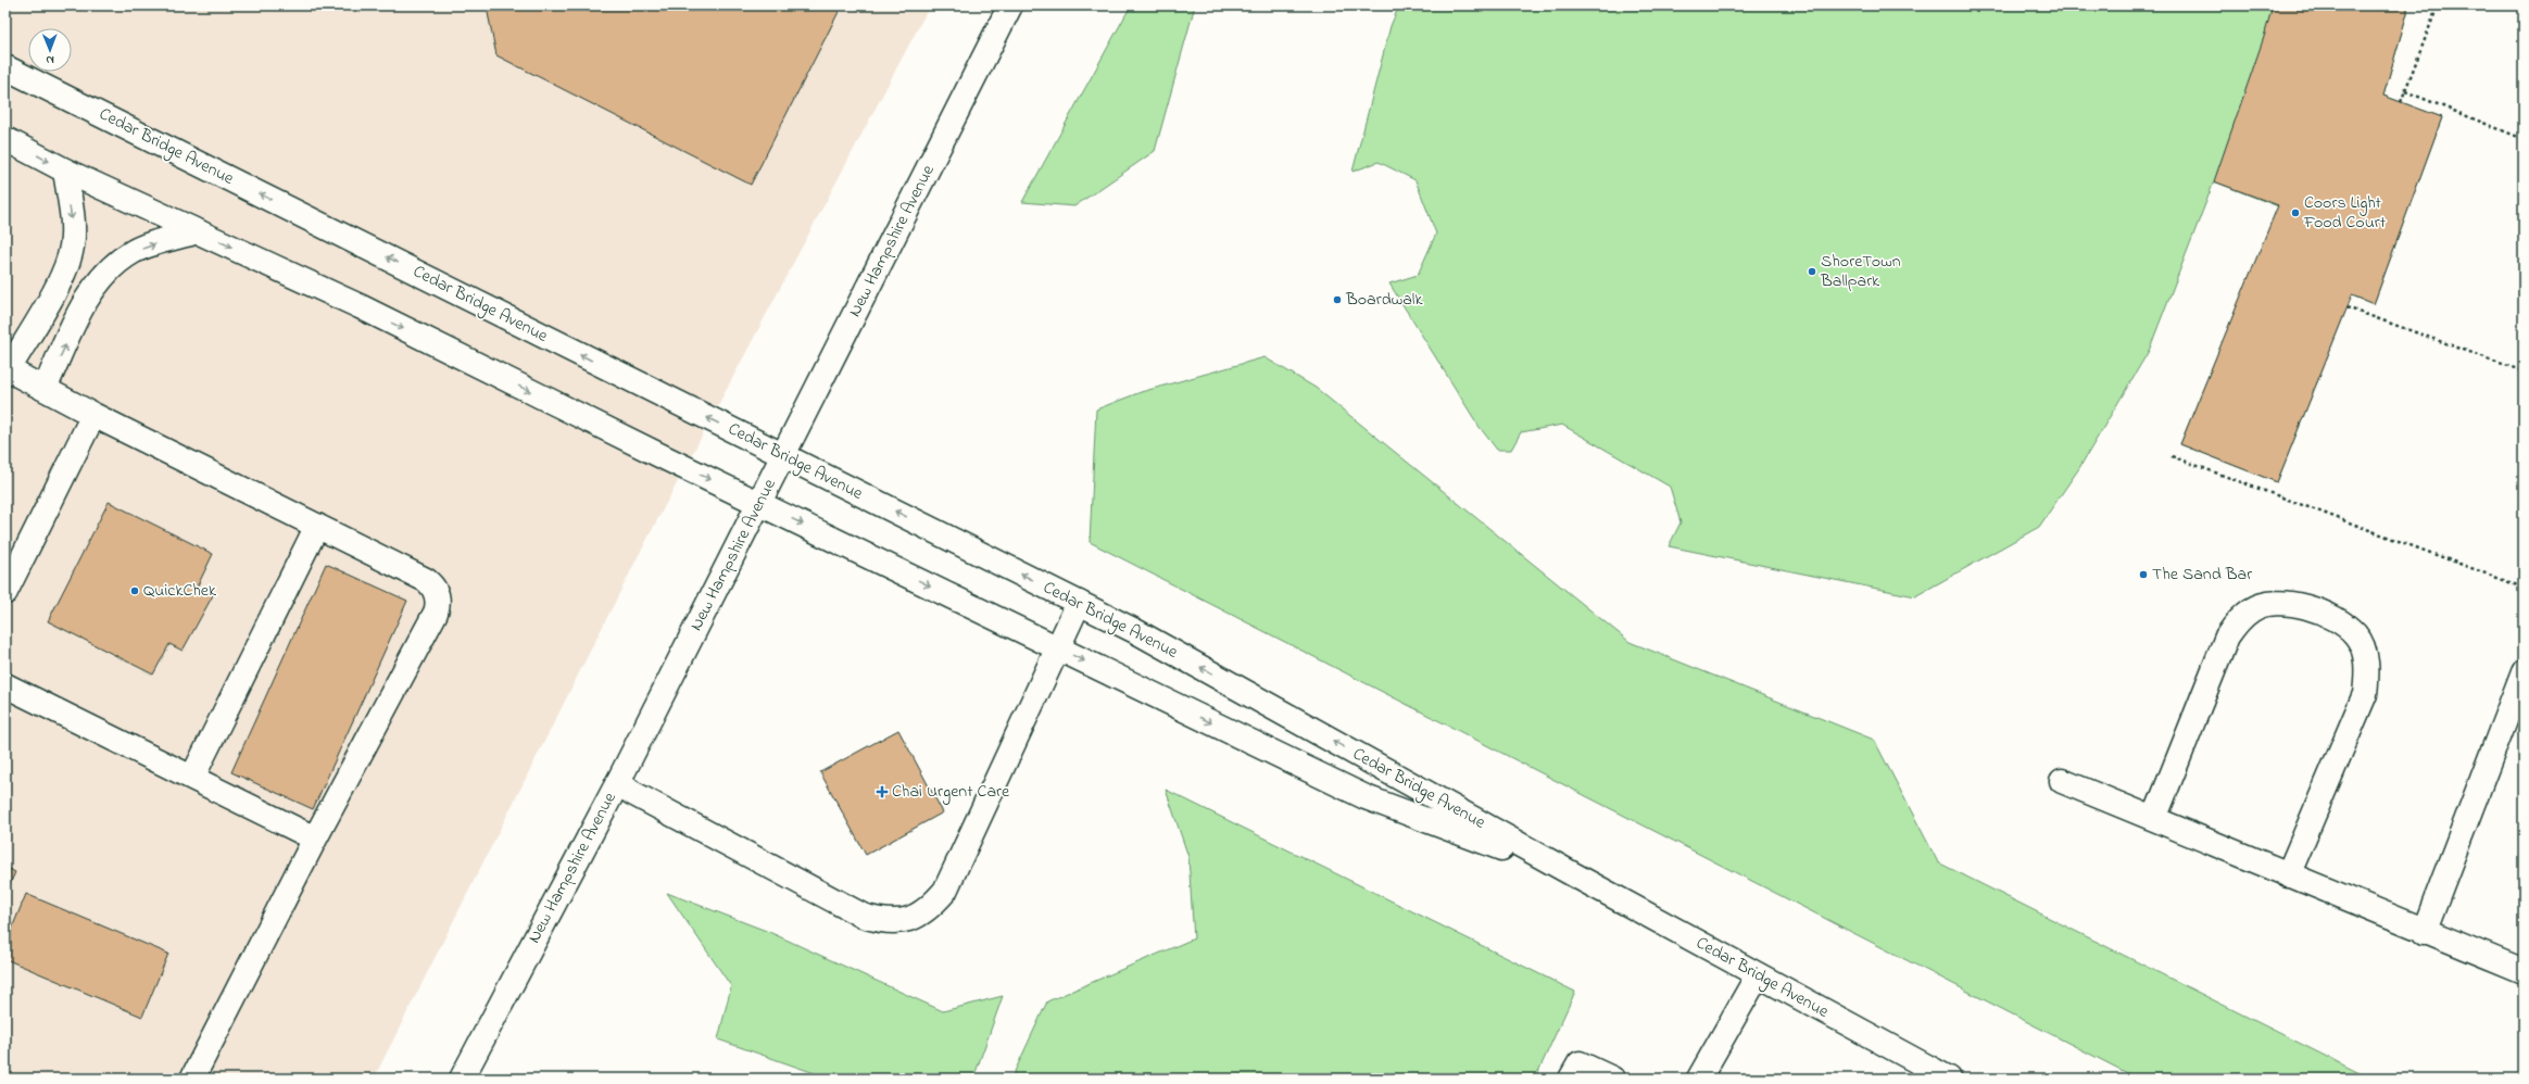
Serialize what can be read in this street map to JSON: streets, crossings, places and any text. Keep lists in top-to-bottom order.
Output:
{
  "streets": {
    "main road": ["Cedar Bridge Avenue", "New Hampshire Avenue"]
  },
  "crossings": [
    ["Cedar Bridge Avenue", "New Hampshire Avenue"]
  ],
  "places": {
    "other": [
      "Coors Light Food Court",
      "ShoreTown Ballpark",
      "Boardwalk",
      "The Sand Bar",
      "QuickChek"
    ],
    "health": ["Chai Urgent Care"]
  },
  "north": "bottom"
}
